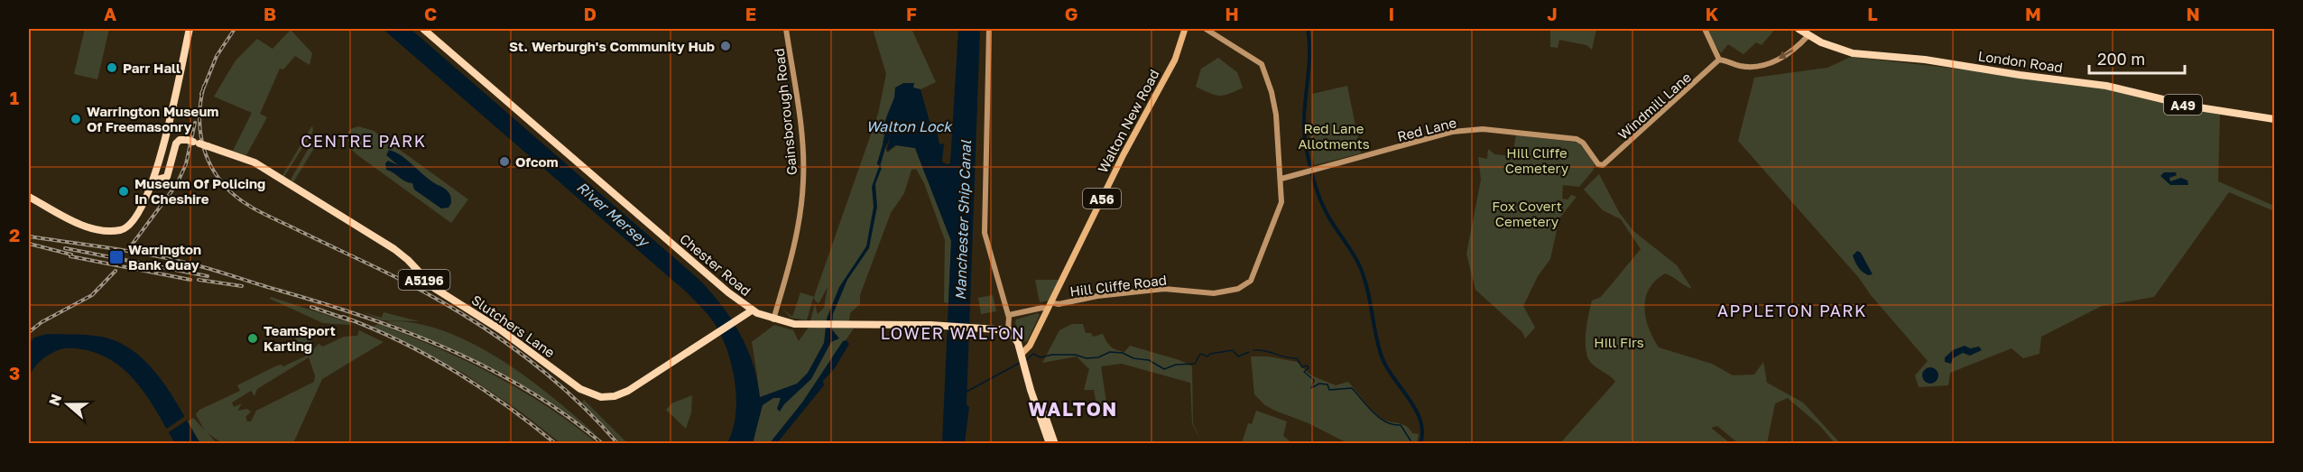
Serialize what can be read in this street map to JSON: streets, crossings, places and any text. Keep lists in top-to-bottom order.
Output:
{
  "streets": {
    "highway": [
      "London Road",
      "A49",
      "Chester Road",
      "A5196",
      "Slutchers Lane"
    ],
    "main road": ["Walton New Road", "A56"],
    "street": [
      "Windmill Lane",
      "Gainsborough Road",
      "Red Lane",
      "Hill Cliffe Road"
    ]
  },
  "crossings": [
    ["Windmill Lane", "Red Lane"],
    ["Gainsborough Road", "Chester Road"],
    ["Walton New Road", "Hill Cliffe Road"],
    ["Red Lane", "Hill Cliffe Road"],
    ["Chester Road", "Slutchers Lane"]
  ],
  "districts": [
    "CENTRE PARK",
    "APPLETON PARK",
    "LOWER WALTON",
    "WALTON"
  ],
  "water": ["Walton Lock", "River Mersey", "Manchester Ship Canal"],
  "parks": [
    "Red Lane Allotments",
    "Hill Cliffe Cemetery",
    "Fox Covert Cemetery",
    "Hill Firs"
  ],
  "places": {
    "other": [
      "St. Werburgh's Community Hub",
      "Parr Hall",
      "Warrington Museum Of Freemasonry",
      "Ofcom",
      "Museum Of Policing In Cheshire",
      "TeamSport Karting"
    ],
    "transit": ["Warrington Bank Quay"]
  },
  "scale_bar": "200 m",
  "north": "left",
  "grid": {
    "columns": [
      "A",
      "B",
      "C",
      "D",
      "E",
      "F",
      "G",
      "H",
      "I",
      "J",
      "K",
      "L",
      "M",
      "N"
    ],
    "rows": ["1", "2", "3"]
  }
}
